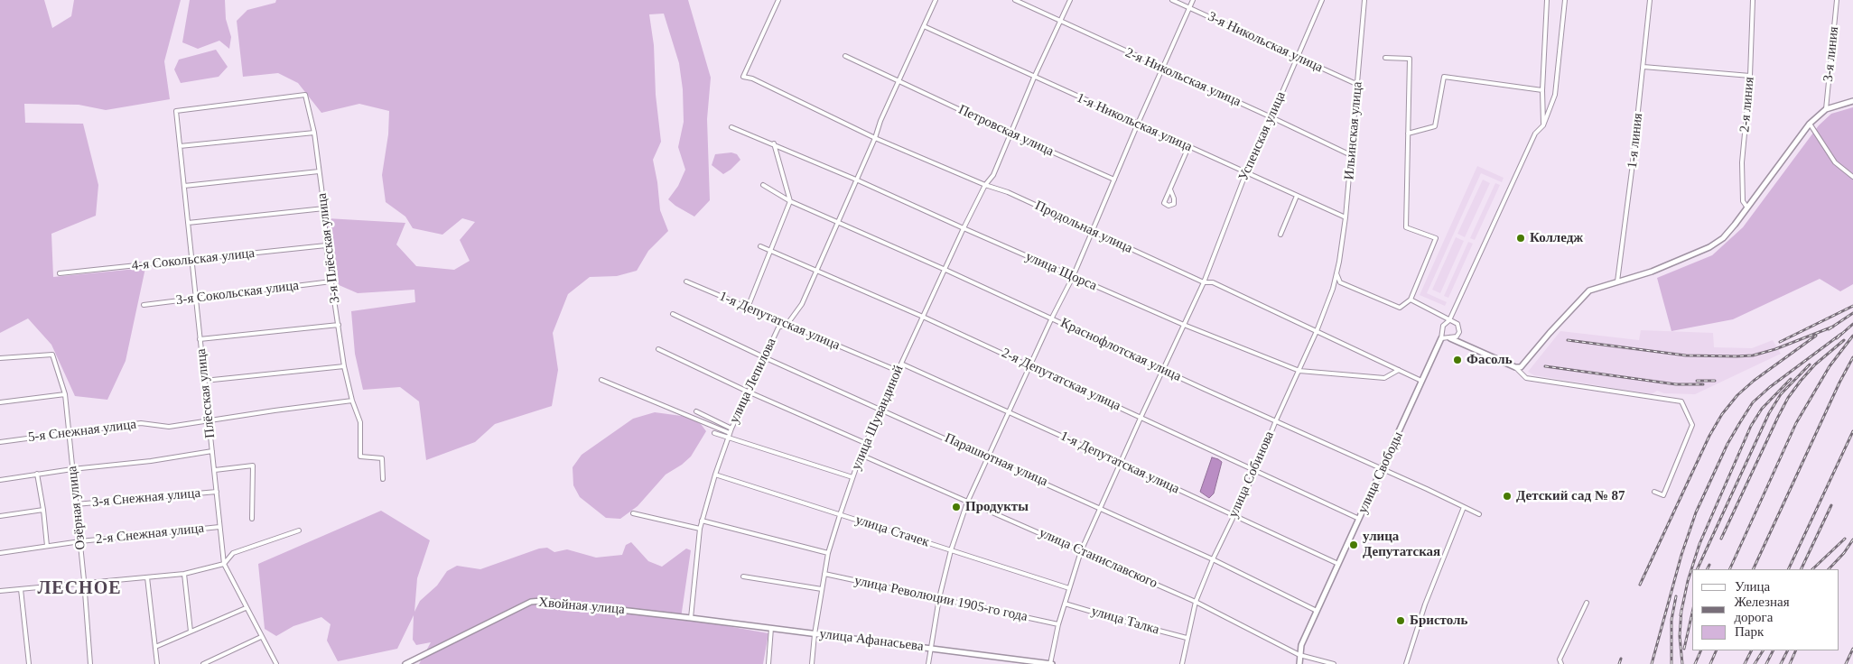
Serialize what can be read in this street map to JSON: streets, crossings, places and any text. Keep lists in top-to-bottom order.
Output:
{
  "streets": {
    "street": [
      "3-я Никольская улица",
      "3-я линия",
      "2-я Никольская улица",
      "2-я линия",
      "1-я Никольская улица",
      "Петровская улица",
      "Ильинская улица",
      "Успенская улица",
      "1-я линия",
      "Продольная улица",
      "3-я Плёсская улица",
      "4-я Сокольская улица",
      "улица Щорса",
      "3-я Сокольская улица",
      "1-я Депутатская улица",
      "Краснофлотская улица",
      "2-я Депутатская улица",
      "улица Лепилова",
      "Плёсская улица",
      "улица Шувандиной",
      "5-я Снежная улица",
      "Парашютная улица",
      "улица Свободы",
      "улица Собинова",
      "3-я Снежная улица",
      "Озёрная улица",
      "улица Стачек",
      "2-я Снежная улица",
      "улица Станиславского",
      "улица Революции 1905-го года",
      "Хвойная улица",
      "улица Талка",
      "улица Афанасьева"
    ]
  },
  "crossings": [
    ["3-я Никольская улица", "Ильинская улица"],
    ["3-я Никольская улица", "Успенская улица"],
    ["2-я Никольская улица", "Ильинская улица"],
    ["2-я Никольская улица", "Успенская улица"],
    ["2-я Никольская улица", "улица Шувандиной"],
    ["1-я Никольская улица", "Ильинская улица"],
    ["1-я Никольская улица", "Успенская улица"],
    ["1-я Никольская улица", "улица Лепилова"],
    ["1-я Никольская улица", "улица Шувандиной"],
    ["Петровская улица", "улица Лепилова"],
    ["Петровская улица", "улица Шувандиной"],
    ["Ильинская улица", "улица Собинова"],
    ["Успенская улица", "Продольная улица"],
    ["Успенская улица", "улица Щорса"],
    ["Успенская улица", "1-я Депутатская улица"],
    ["Успенская улица", "Краснофлотская улица"],
    ["Успенская улица", "2-я Депутатская улица"],
    ["Успенская улица", "Парашютная улица"],
    ["Успенская улица", "улица Стачек"],
    ["Успенская улица", "улица Станиславского"],
    ["Успенская улица", "улица Революции 1905-го года"],
    ["Успенская улица", "улица Талка"],
    ["Успенская улица", "улица Афанасьева"],
    ["Продольная улица", "улица Щорса"],
    ["Продольная улица", "улица Лепилова"],
    ["Продольная улица", "улица Шувандиной"],
    ["Продольная улица", "улица Свободы"],
    ["Продольная улица", "улица Собинова"],
    ["3-я Плёсская улица", "4-я Сокольская улица"],
    ["3-я Плёсская улица", "3-я Сокольская улица"],
    ["3-я Плёсская улица", "Плёсская улица"],
    ["3-я Плёсская улица", "5-я Снежная улица"],
    ["4-я Сокольская улица", "Плёсская улица"],
    ["улица Щорса", "улица Лепилова"],
    ["улица Щорса", "улица Шувандиной"],
    ["улица Щорса", "улица Собинова"],
    ["3-я Сокольская улица", "Плёсская улица"],
    ["1-я Депутатская улица", "улица Лепилова"],
    ["1-я Депутатская улица", "улица Шувандиной"],
    ["1-я Депутатская улица", "улица Свободы"],
    ["1-я Депутатская улица", "улица Собинова"],
    ["Краснофлотская улица", "улица Лепилова"],
    ["Краснофлотская улица", "улица Шувандиной"],
    ["Краснофлотская улица", "улица Свободы"],
    ["Краснофлотская улица", "улица Собинова"],
    ["2-я Депутатская улица", "улица Лепилова"],
    ["2-я Депутатская улица", "улица Шувандиной"],
    ["2-я Депутатская улица", "улица Свободы"],
    ["2-я Депутатская улица", "улица Собинова"],
    ["улица Лепилова", "Парашютная улица"],
    ["улица Лепилова", "улица Стачек"],
    ["улица Лепилова", "Хвойная улица"],
    ["улица Лепилова", "улица Афанасьева"],
    ["Плёсская улица", "5-я Снежная улица"],
    ["Плёсская улица", "3-я Снежная улица"],
    ["Плёсская улица", "2-я Снежная улица"],
    ["улица Шувандиной", "Парашютная улица"],
    ["улица Шувандиной", "улица Стачек"],
    ["улица Шувандиной", "улица Станиславского"],
    ["улица Шувандиной", "улица Революции 1905-го года"],
    ["улица Шувандиной", "улица Афанасьева"],
    ["5-я Снежная улица", "Озёрная улица"],
    ["Парашютная улица", "улица Свободы"],
    ["Парашютная улица", "улица Собинова"],
    ["улица Свободы", "улица Станиславского"],
    ["улица Собинова", "улица Станиславского"],
    ["улица Собинова", "улица Талка"],
    ["3-я Снежная улица", "Озёрная улица"],
    ["Озёрная улица", "2-я Снежная улица"],
    ["Хвойная улица", "улица Афанасьева"]
  ],
  "districts": ["ЛЕСНОЕ"],
  "places": [
    "Колледж",
    "Фасоль",
    "Детский сад № 87",
    "Продукты",
    "улица Депутатская",
    "Бристоль"
  ],
  "legend": ["Улица", "Железная дорога", "Парк"]
}
